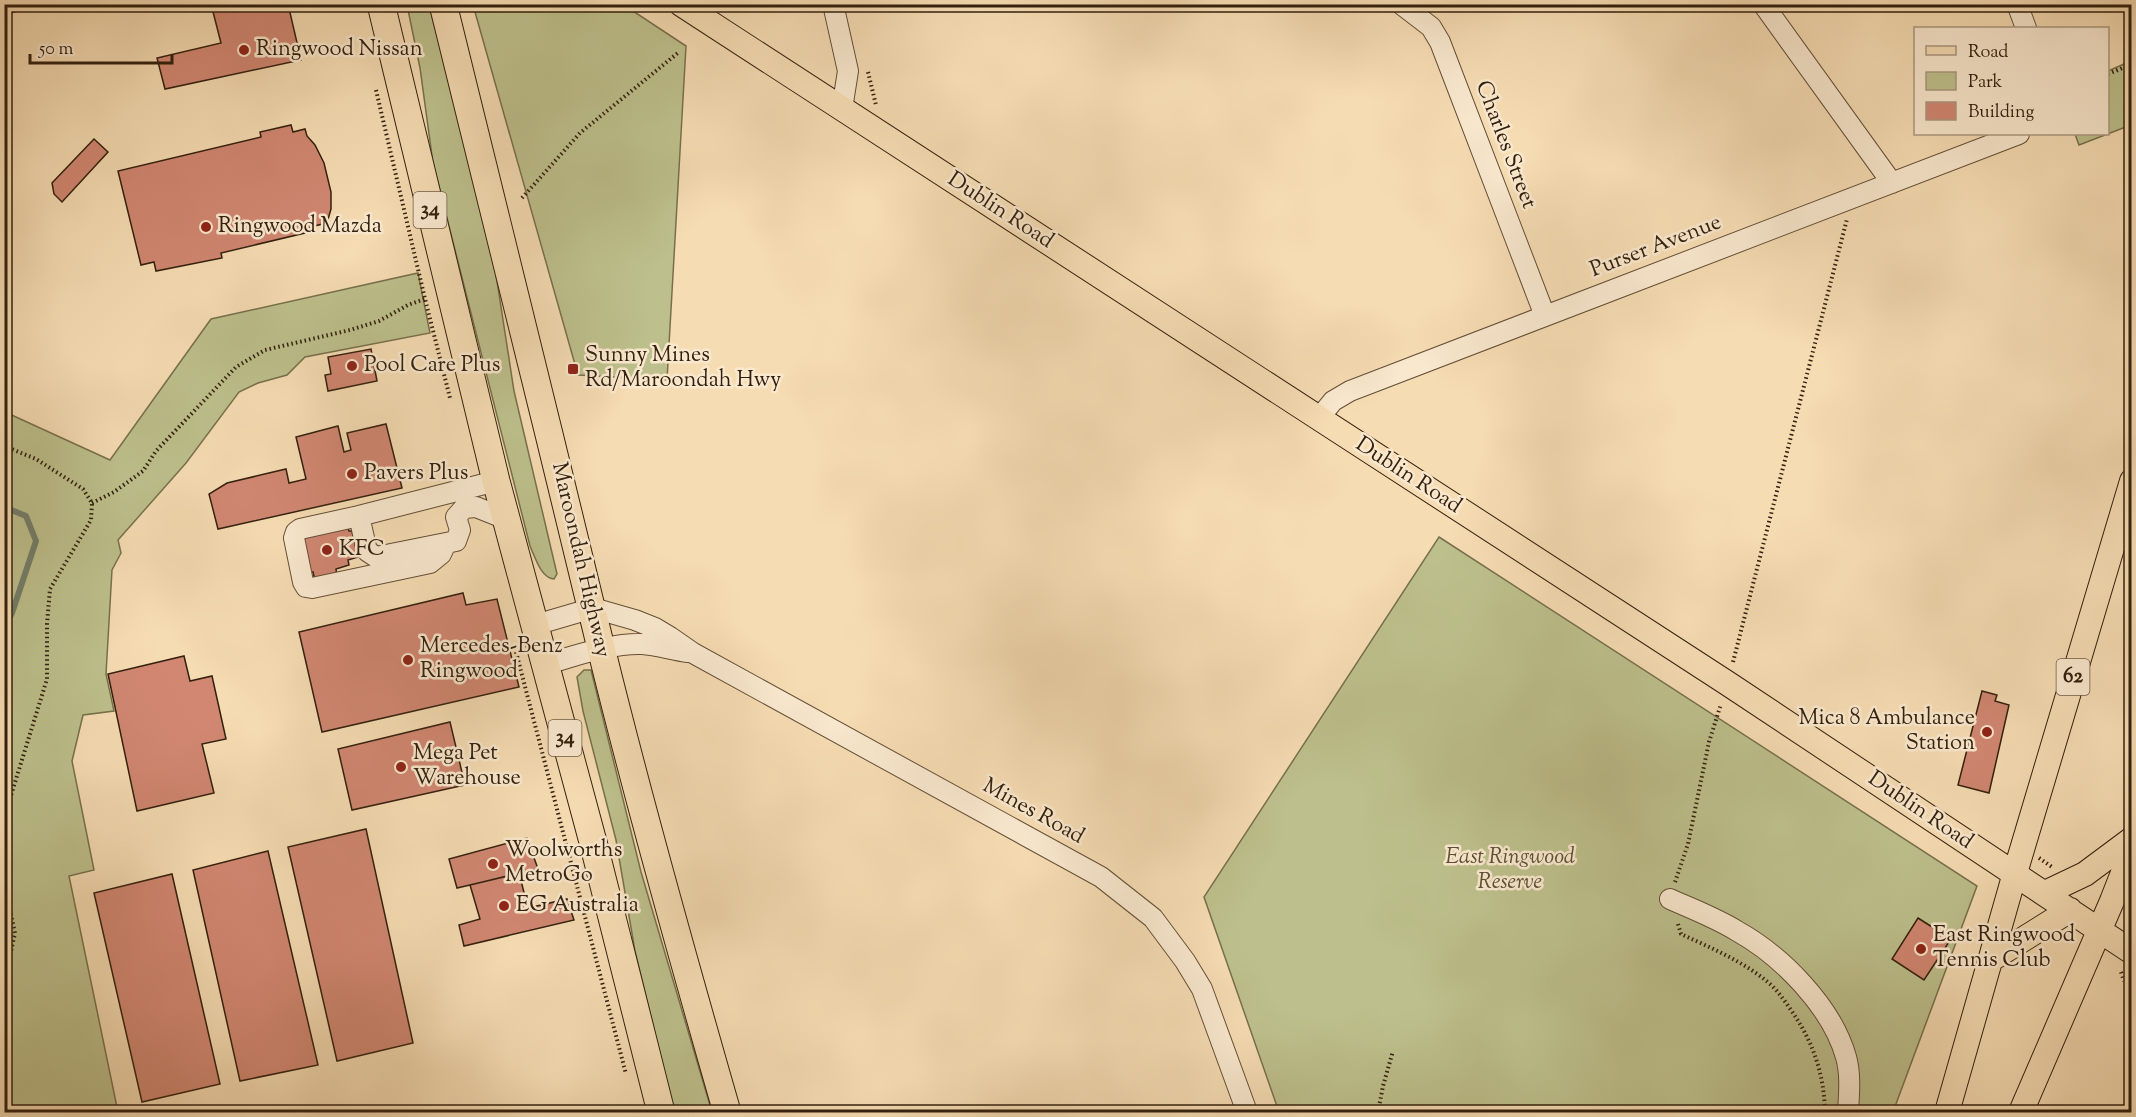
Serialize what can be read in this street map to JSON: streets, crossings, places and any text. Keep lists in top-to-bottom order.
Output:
{
  "streets": {
    "highway": ["34", "Maroondah Highway"],
    "main road": ["Dublin Road", "62"],
    "street": ["Charles Street", "Purser Avenue", "Mines Road"]
  },
  "crossings": [
    ["Charles Street", "Purser Avenue"],
    ["34", "Mines Road"],
    ["Dublin Road", "Purser Avenue"],
    ["Dublin Road", "62"],
    ["Maroondah Highway", "Mines Road"]
  ],
  "parks": ["East Ringwood Reserve"],
  "places": {
    "other": [
      "Ringwood Nissan",
      "Ringwood Mazda",
      "Pool Care Plus",
      "Pavers Plus",
      "KFC",
      "Mercedes-Benz Ringwood",
      "Mica 8 Ambulance Station",
      "Mega Pet Warehouse",
      "Woolworths MetroGo",
      "EG Australia",
      "East Ringwood Tennis Club"
    ],
    "transit": ["Sunny Mines Rd/Maroondah Hwy"]
  },
  "legend": ["Road", "Park", "Building"],
  "scale_bar": "50 m"
}
